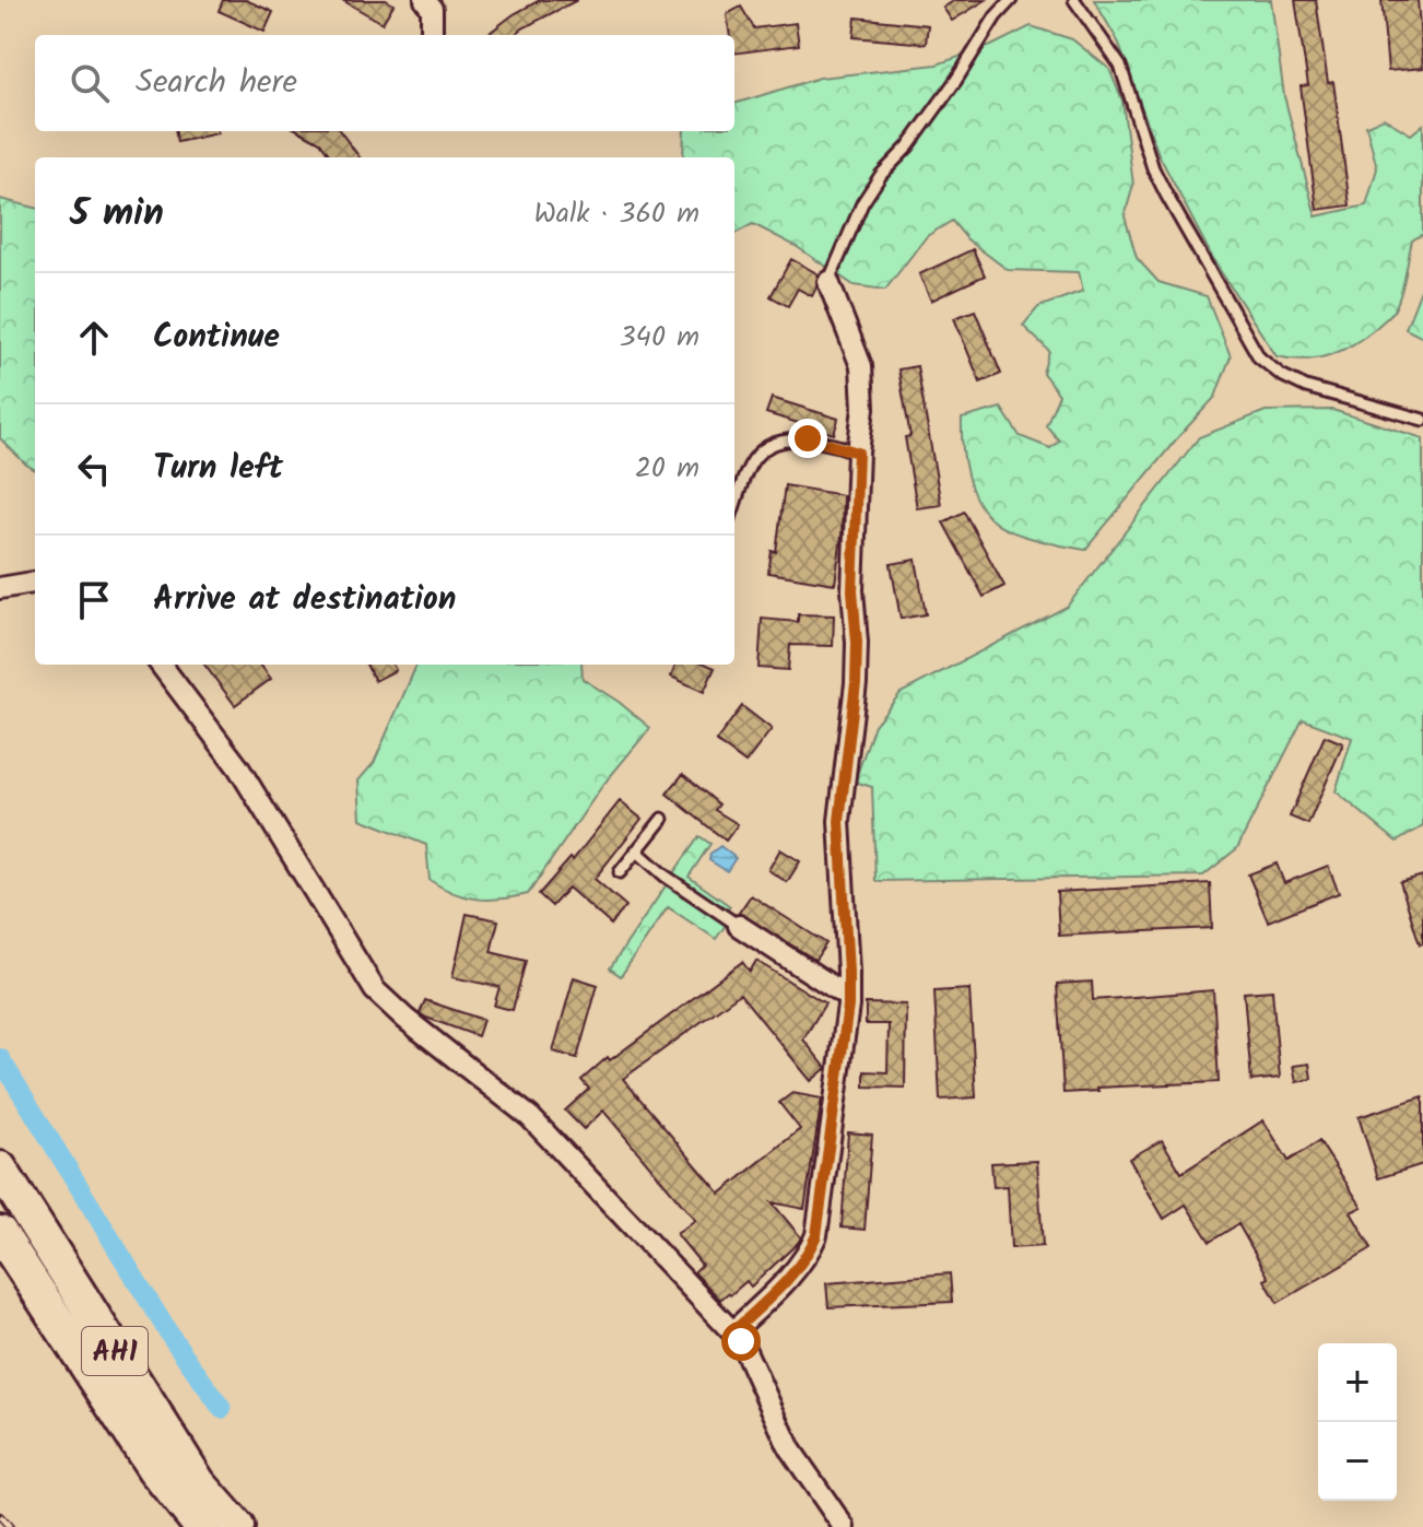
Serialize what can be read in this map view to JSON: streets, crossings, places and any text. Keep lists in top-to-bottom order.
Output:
{
  "streets": {
    "highway": ["AH1"]
  },
  "page": {
    "search": "Search here",
    "heading": ["5 min", "Walk · 360 m"],
    "list": [
      ["Continue", "340 m"],
      ["Turn left", "20 m"],
      "Arrive at destination"
    ],
    "map_buttons": ["+", "−"]
  }
}
